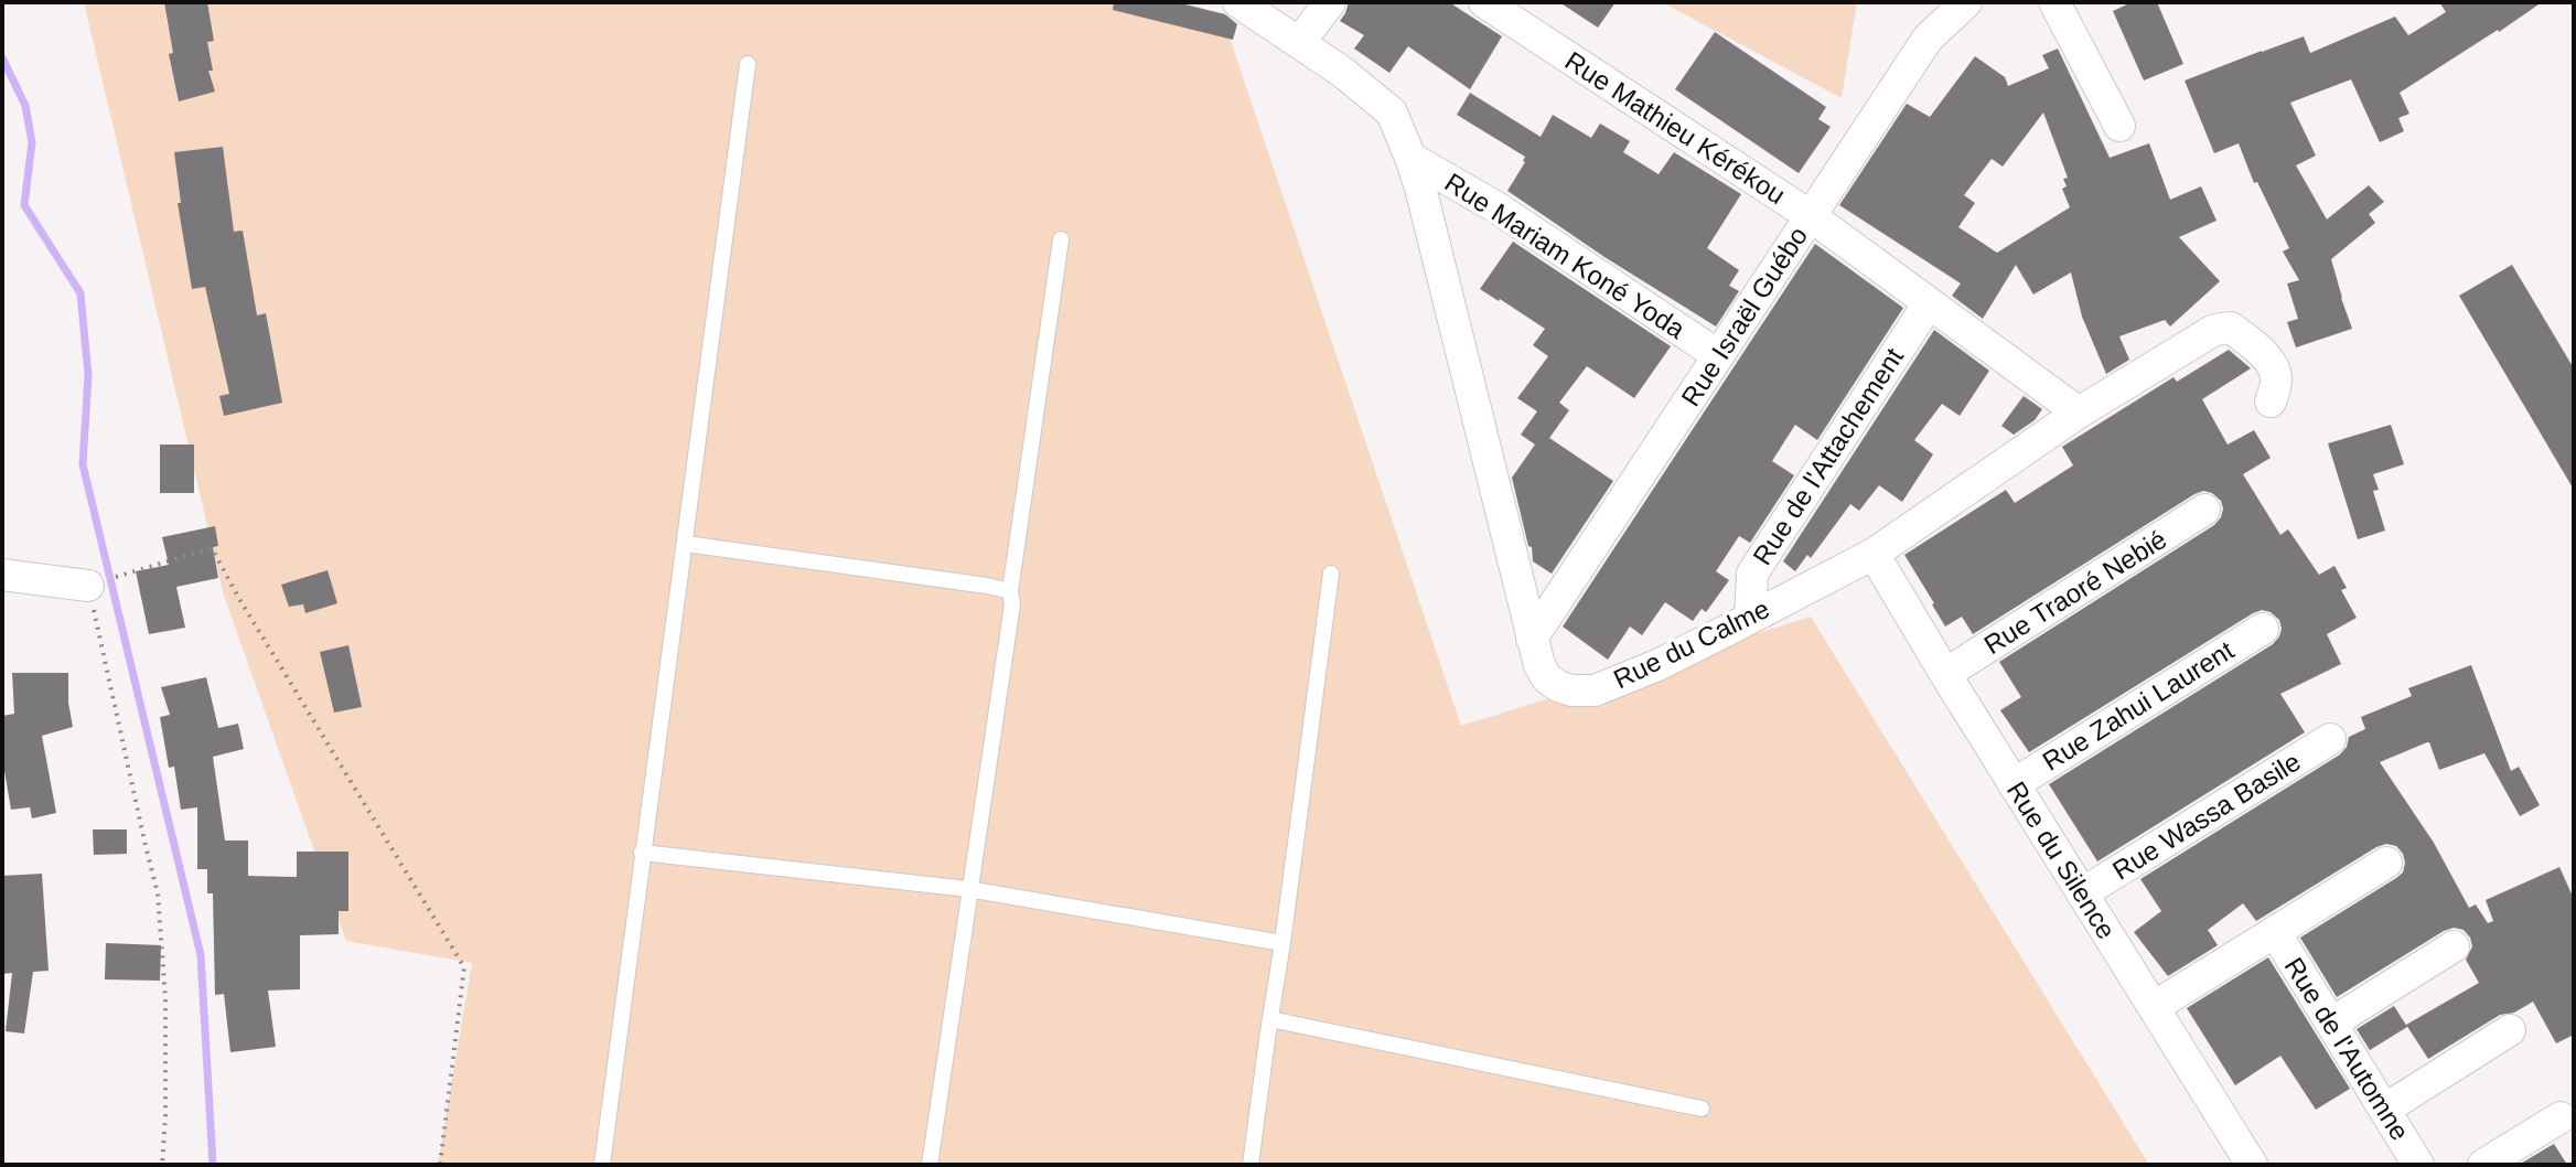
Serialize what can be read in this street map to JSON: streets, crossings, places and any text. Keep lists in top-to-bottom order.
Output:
{
  "streets": {
    "street": [
      "Rue Mathieu Kérékou",
      "Rue Mariam Koné Yoda",
      "Rue Israël Guébo",
      "Rue de l'Attachement",
      "Rue Traoré Nebié",
      "Rue du Calme",
      "Rue Zahui Laurent",
      "Rue Wassa Basile",
      "Rue du Silence",
      "Rue de l'Automne"
    ]
  },
  "crossings": [
    ["Rue Mathieu Kérékou", "Rue Israël Guébo"],
    ["Rue Mathieu Kérékou", "Rue de l'Attachement"],
    ["Rue Mathieu Kérékou", "Rue du Calme"],
    ["Rue Mariam Koné Yoda", "Rue Israël Guébo"],
    ["Rue Mariam Koné Yoda", "Rue du Calme"],
    ["Rue Israël Guébo", "Rue du Calme"],
    ["Rue de l'Attachement", "Rue du Calme"],
    ["Rue Traoré Nebié", "Rue du Silence"],
    ["Rue du Calme", "Rue du Silence"],
    ["Rue Zahui Laurent", "Rue du Silence"],
    ["Rue Wassa Basile", "Rue du Silence"]
  ]
}
